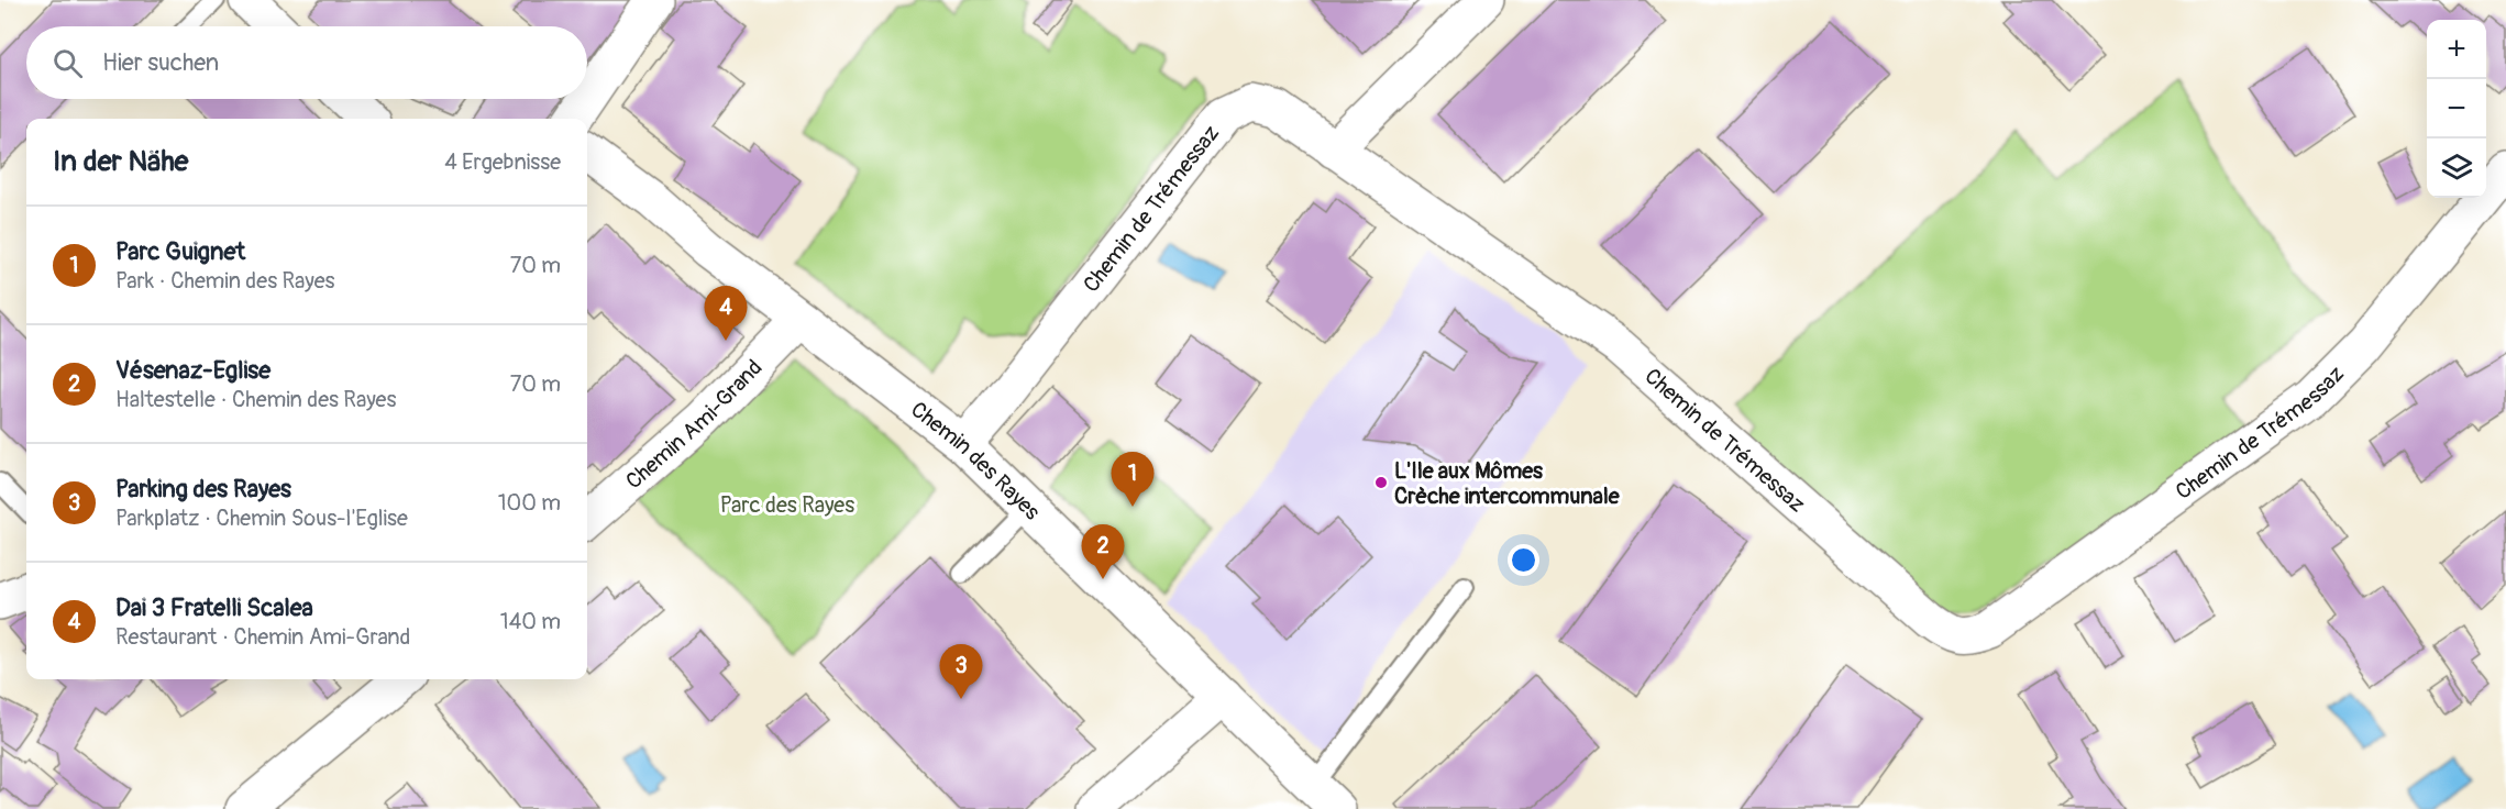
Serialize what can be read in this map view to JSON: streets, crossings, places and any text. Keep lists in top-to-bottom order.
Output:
{
  "streets": {
    "street": ["Chemin de Trémessaz", "Chemin Ami-Grand", "Chemin des Rayes"]
  },
  "crossings": [
    ["Chemin de Trémessaz", "Chemin des Rayes"],
    ["Chemin Ami-Grand", "Chemin des Rayes"]
  ],
  "parks": ["Parc des Rayes"],
  "places": ["L'Ile aux Mômes Crèche intercommunale"],
  "page": {
    "map_buttons": ["+", "−"],
    "search": "Hier suchen",
    "heading": ["In der Nähe", "4 Ergebnisse"],
    "list": [
      {
        "mark": "1",
        "name": "Parc Guignet",
        "note": "Park · Chemin des Rayes",
        "value": "70 m"
      },
      {
        "mark": "2",
        "name": "Vésenaz-Eglise",
        "note": "Haltestelle · Chemin des Rayes",
        "value": "70 m"
      },
      {
        "mark": "3",
        "name": "Parking des Rayes",
        "note": "Parkplatz · Chemin Sous-l'Eglise",
        "value": "100 m"
      },
      {
        "mark": "4",
        "name": "Dai 3 Fratelli Scalea",
        "note": "Restaurant · Chemin Ami-Grand",
        "value": "140 m"
      }
    ],
    "pins": [
      "4",
      "1",
      "2",
      "3"
    ]
  }
}
